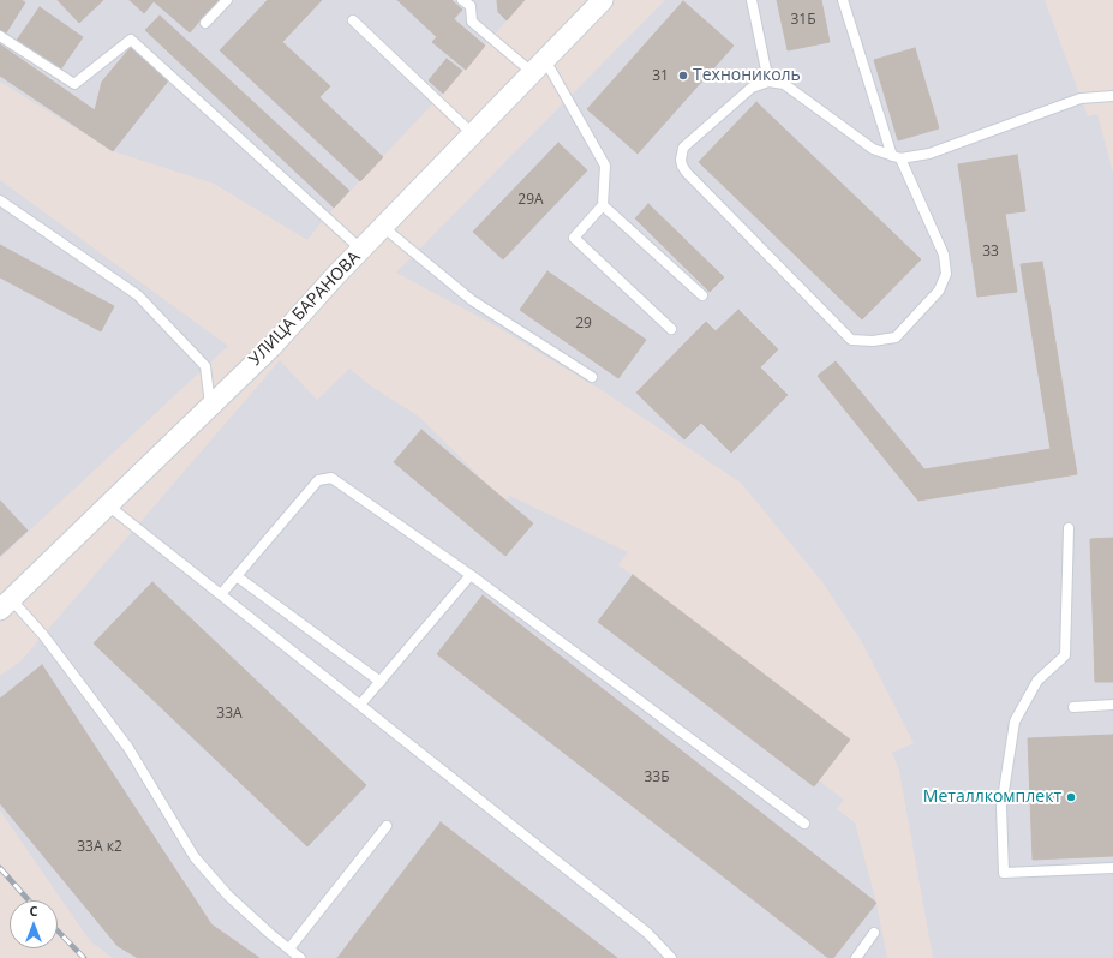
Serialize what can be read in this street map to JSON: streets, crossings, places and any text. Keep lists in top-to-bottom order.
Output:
{
  "streets": {
    "street": ["УЛИЦА БАРАНОВА"]
  },
  "places": ["Технониколь", "Металлкомплект"],
  "house_numbers": [
    "31Б",
    "31",
    "29А",
    "33",
    "29",
    "33А",
    "33Б",
    "33А к2"
  ],
  "north": "top"
}
